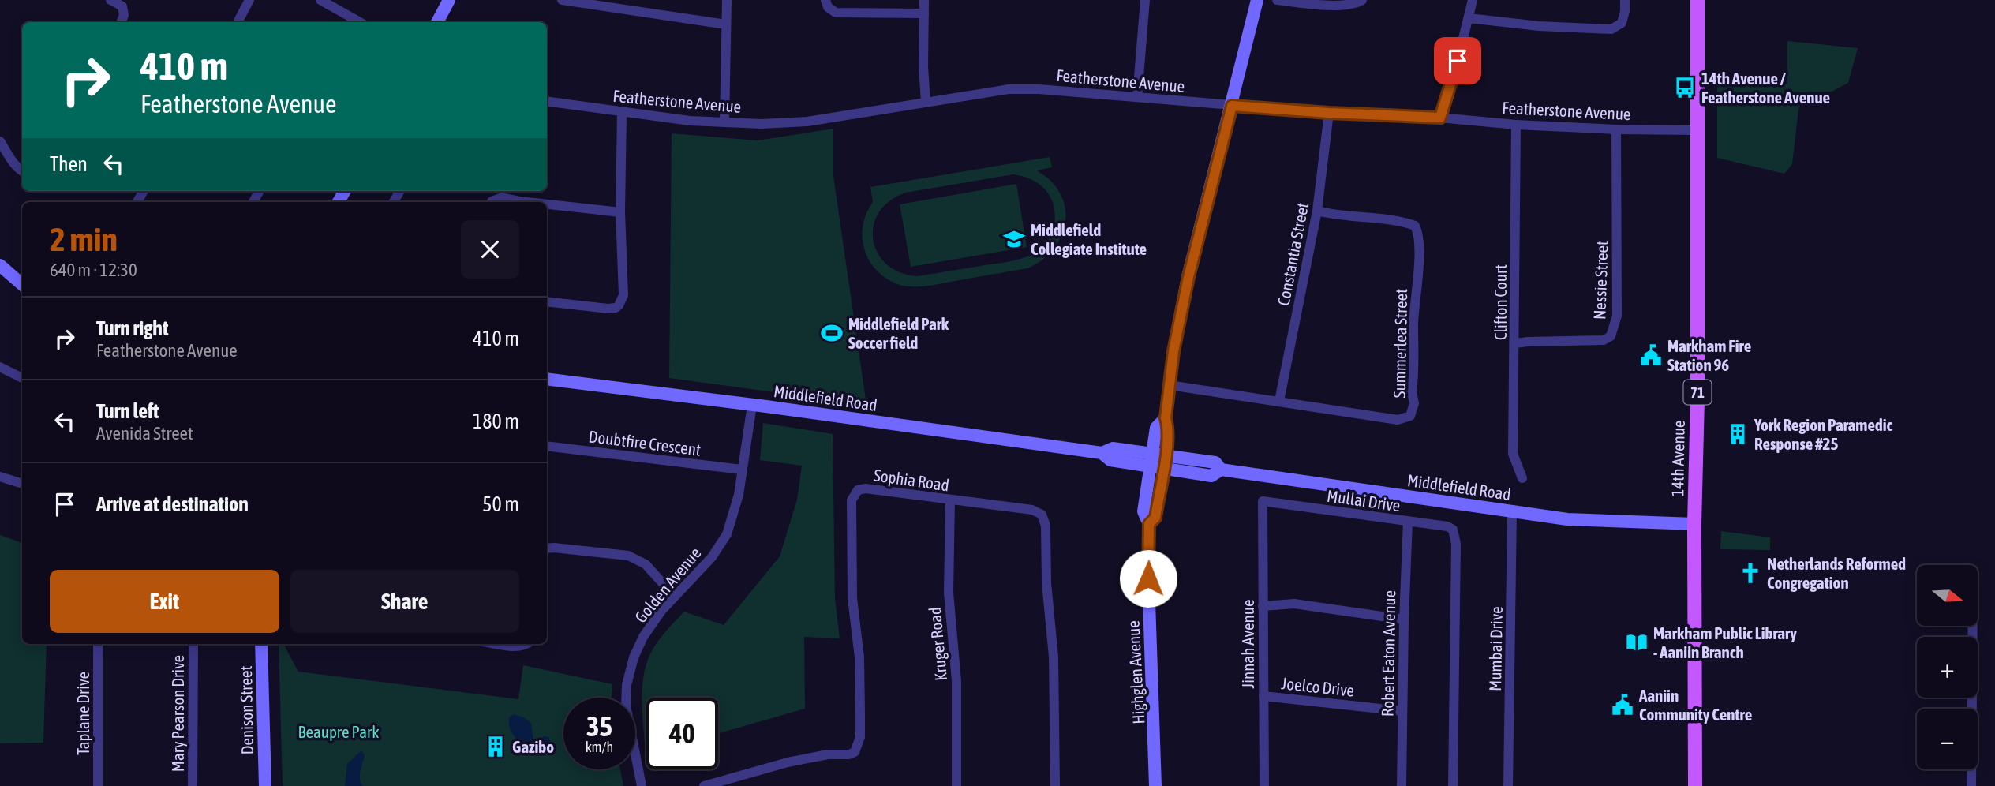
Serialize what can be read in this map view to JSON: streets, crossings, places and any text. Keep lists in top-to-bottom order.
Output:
{
  "streets": {
    "main road": [
      "71",
      "Middlefield Road",
      "14th Avenue",
      "Highglen Avenue",
      "Denison Street"
    ],
    "street": [
      "Featherstone Avenue",
      "Constantia Street",
      "Nessie Street",
      "Clifton Court",
      "Summerlea Street",
      "Doubtfire Crescent",
      "Sophia Road",
      "Mullai Drive",
      "Golden Avenue",
      "Kruger Road",
      "Jinnah Avenue",
      "Mumbai Drive",
      "Robert Eaton Avenue",
      "Joelco Drive",
      "Taplane Drive",
      "Mary Pearson Drive"
    ]
  },
  "crossings": [
    ["Featherstone Avenue", "Constantia Street"],
    ["Featherstone Avenue", "Nessie Street"],
    ["Featherstone Avenue", "Clifton Court"],
    ["Featherstone Avenue", "14th Avenue"],
    ["Featherstone Avenue", "Highglen Avenue"],
    ["Constantia Street", "Summerlea Street"],
    ["Nessie Street", "Clifton Court"],
    ["Summerlea Street", "Highglen Avenue"],
    ["Middlefield Road", "14th Avenue"],
    ["Middlefield Road", "Golden Avenue"],
    ["Middlefield Road", "Mumbai Drive"],
    ["Middlefield Road", "Highglen Avenue"],
    ["Doubtfire Crescent", "Golden Avenue"],
    ["Sophia Road", "Kruger Road"],
    ["Mullai Drive", "Jinnah Avenue"],
    ["Mullai Drive", "Robert Eaton Avenue"],
    ["Jinnah Avenue", "Joelco Drive"],
    ["Robert Eaton Avenue", "Joelco Drive"]
  ],
  "parks": ["Beaupre Park"],
  "places": {
    "bus stop": ["14th Avenue / Featherstone Avenue"],
    "school or university": ["Middlefield Collegiate Institute"],
    "sports": ["Middlefield Park Soccer field"],
    "public building": ["Markham Fire Station 96", "Aaniin Community Centre"],
    "building": ["York Region Paramedic Response #25", "Gazibo"],
    "church": ["Netherlands Reformed Congregation"],
    "library": ["Markham Public Library - Aaniin Branch"]
  },
  "north": "right",
  "page": {
    "turn": ["410 m", "Featherstone Avenue"],
    "then": "Then",
    "heading": ["2 min", "640 m · 12:30"],
    "list": [
      {
        "name": "Turn right",
        "note": "Featherstone Avenue",
        "value": "410 m"
      },
      {
        "name": "Turn left",
        "note": "Avenida Street",
        "value": "180 m"
      },
      {
        "name": "Arrive at destination",
        "value": "50 m"
      }
    ],
    "buttons": ["Exit", "Share"],
    "map_buttons": ["+", "−"],
    "speed": "35 km/h",
    "limit": "40"
  }
}
